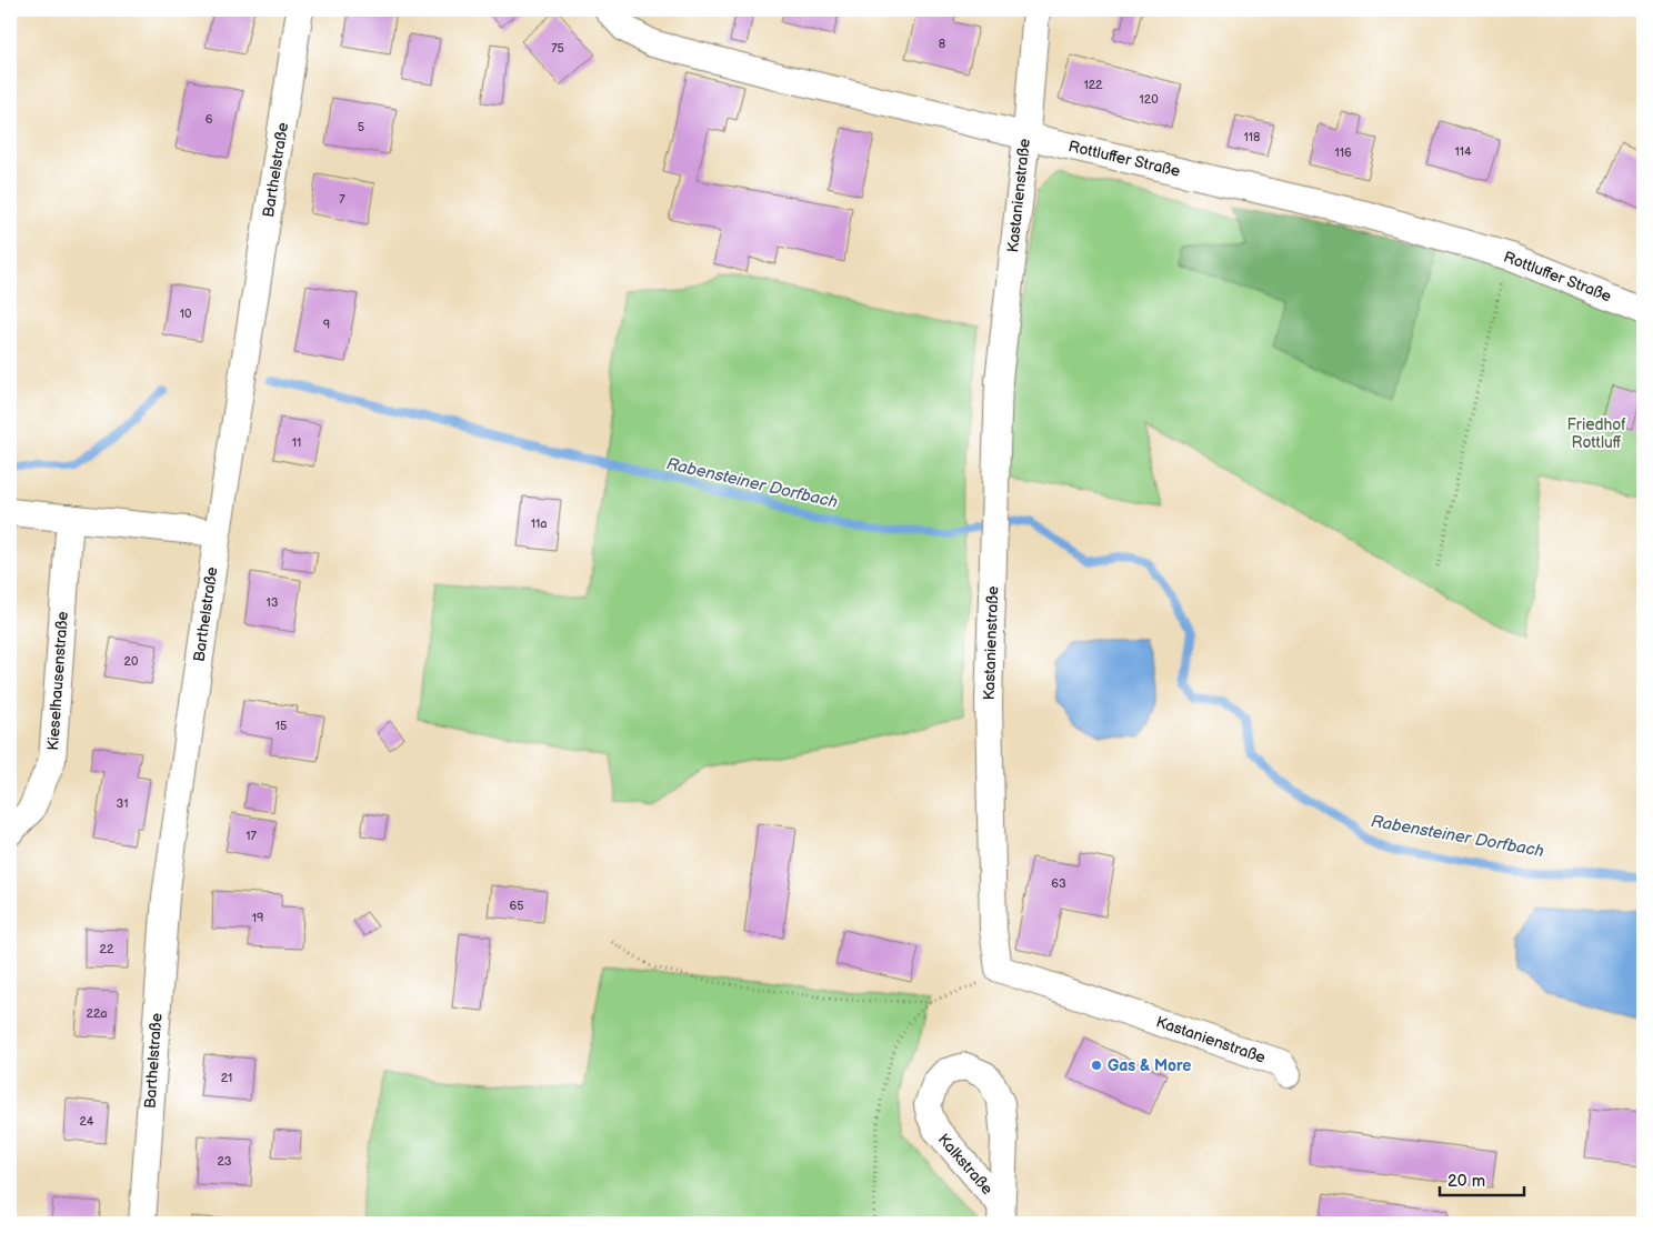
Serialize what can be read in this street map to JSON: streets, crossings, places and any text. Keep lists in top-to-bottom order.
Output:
{
  "streets": {
    "street": [
      "Rottluffer Straße",
      "Barthelstraße",
      "Kastanienstraße",
      "Kieselhausenstraße",
      "Kalkstraße"
    ]
  },
  "crossings": [
    ["Rottluffer Straße", "Kastanienstraße"]
  ],
  "water": ["Rabensteiner Dorfbach"],
  "parks": ["Friedhof Rottluff"],
  "places": ["Gas & More"],
  "house_numbers": [
    "8",
    "75",
    "122",
    "120",
    "6",
    "5",
    "118",
    "114",
    "116",
    "7",
    "10",
    "9",
    "11",
    "11a",
    "13",
    "20",
    "15",
    "31",
    "17",
    "63",
    "65",
    "19",
    "22",
    "22a",
    "21",
    "24",
    "23"
  ],
  "scale_bar": "20 m"
}
